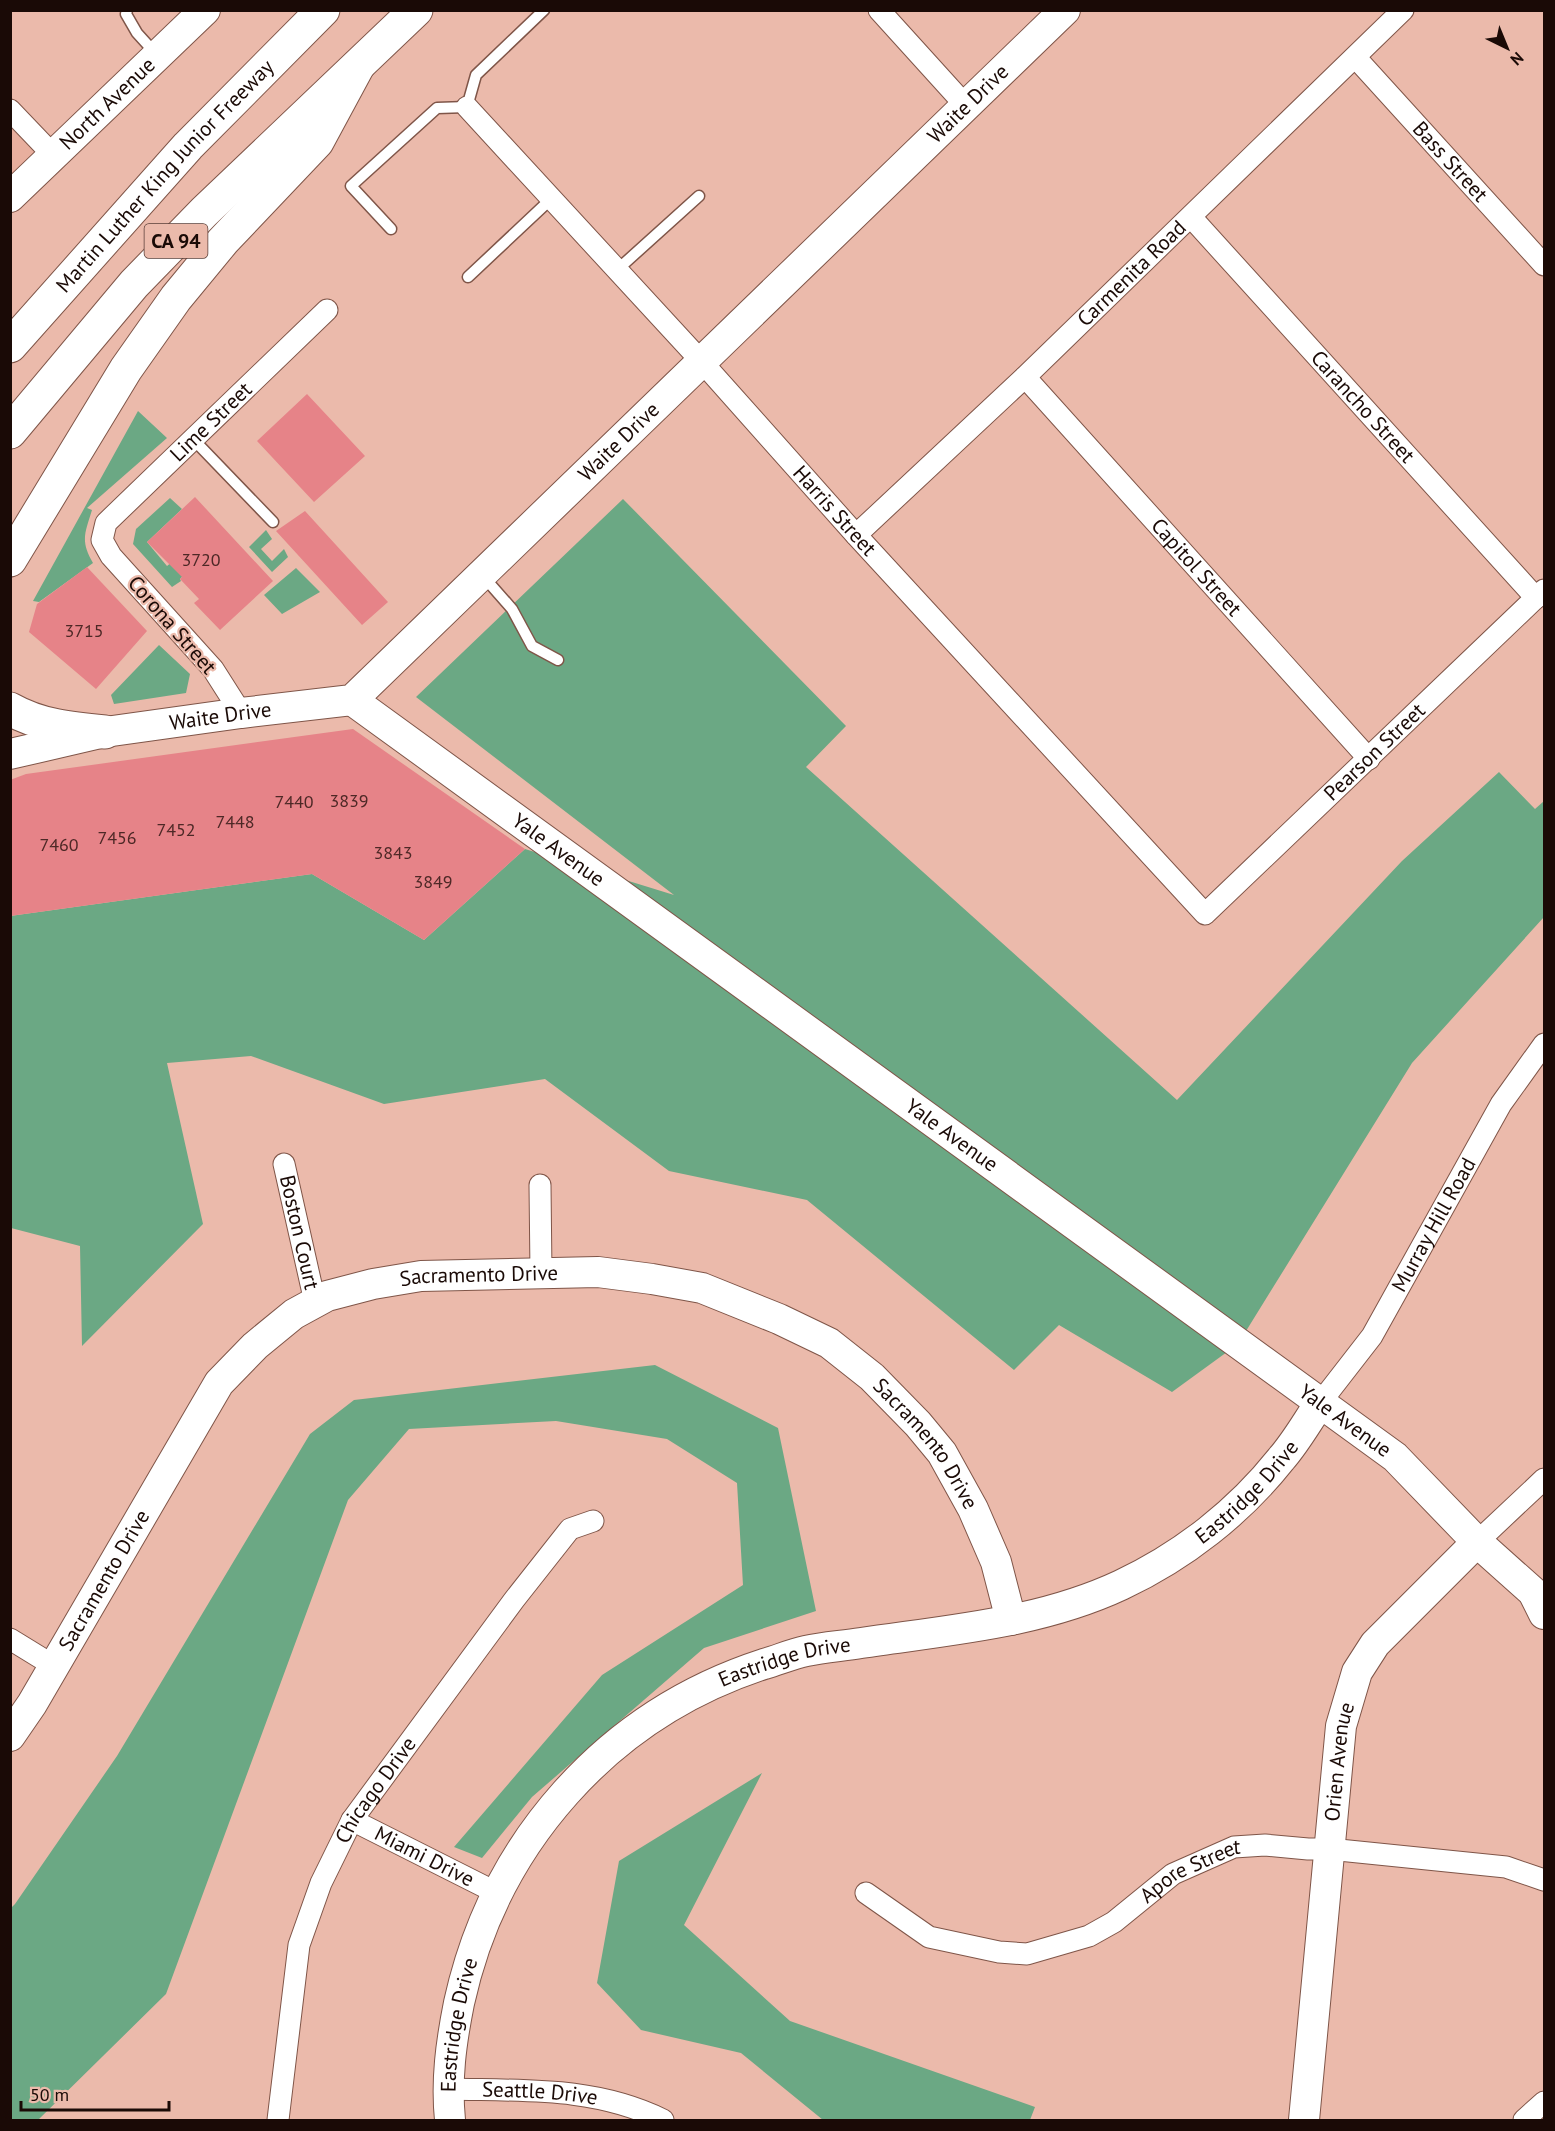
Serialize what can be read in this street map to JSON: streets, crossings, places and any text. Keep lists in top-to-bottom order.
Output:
{
  "streets": {
    "highway": ["Martin Luther King Junior Freeway", "CA 94"],
    "street": [
      "North Avenue",
      "Waite Drive",
      "Bass Street",
      "Carmenita Road",
      "Carancho Street",
      "Lime Street",
      "Harris Street",
      "Capitol Street",
      "Corona Street",
      "Pearson Street",
      "Yale Avenue",
      "Murray Hill Road",
      "Boston Court",
      "Sacramento Drive",
      "Eastridge Drive",
      "Orien Avenue",
      "Chicago Drive",
      "Miami Drive",
      "Apore Street",
      "Seattle Drive"
    ]
  },
  "crossings": [
    ["Waite Drive", "Harris Street"],
    ["Waite Drive", "Corona Street"],
    ["Waite Drive", "Yale Avenue"],
    ["Bass Street", "Carmenita Road"],
    ["Carmenita Road", "Carancho Street"],
    ["Carmenita Road", "Harris Street"],
    ["Carmenita Road", "Capitol Street"],
    ["Carancho Street", "Pearson Street"],
    ["Lime Street", "Corona Street"],
    ["Harris Street", "Pearson Street"],
    ["Capitol Street", "Pearson Street"],
    ["Yale Avenue", "Murray Hill Road"],
    ["Yale Avenue", "Eastridge Drive"],
    ["Yale Avenue", "Orien Avenue"],
    ["Murray Hill Road", "Eastridge Drive"],
    ["Boston Court", "Sacramento Drive"],
    ["Sacramento Drive", "Eastridge Drive"],
    ["Eastridge Drive", "Miami Drive"],
    ["Eastridge Drive", "Seattle Drive"],
    ["Orien Avenue", "Apore Street"],
    ["Chicago Drive", "Miami Drive"]
  ],
  "house_numbers": [
    "3720",
    "3715",
    "3839",
    "7440",
    "7448",
    "7452",
    "7456",
    "7460",
    "3843",
    "3849"
  ],
  "scale_bar": "50 m",
  "north": "bottom right"
}
